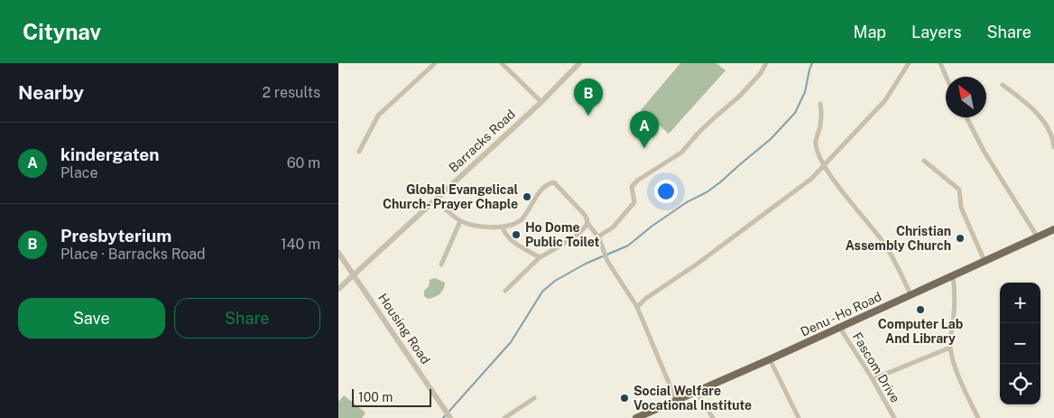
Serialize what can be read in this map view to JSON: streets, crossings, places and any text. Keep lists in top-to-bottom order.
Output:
{
  "streets": {
    "main road": ["Denu - Ho Road"],
    "street": ["Barracks Road", "Housing Road", "Fascom Drive"]
  },
  "crossings": [
    ["Barracks Road", "Housing Road"],
    ["Denu - Ho Road", "Fascom Drive"]
  ],
  "places": [
    "Global Evangelical Church- Prayer Chaple",
    "Ho Dome Public Toilet",
    "Christian Assembly Church",
    "Computer Lab And Library",
    "Social Welfare Vocational Institute"
  ],
  "scale_bar": "100 m",
  "north": "top left",
  "page": {
    "header": "Citynav",
    "nav": ["Map", "Layers", "Share"],
    "heading": ["Nearby", "2 results"],
    "pins": ["B", "A"],
    "list": [
      {
        "mark": "A",
        "name": "kindergaten",
        "note": "Place",
        "value": "60 m"
      },
      {
        "mark": "B",
        "name": "Presbyterium",
        "note": "Place · Barracks Road",
        "value": "140 m"
      }
    ],
    "map_buttons": ["+", "−"],
    "buttons": ["Save", "Share"],
    "scale": "100 m"
  }
}
